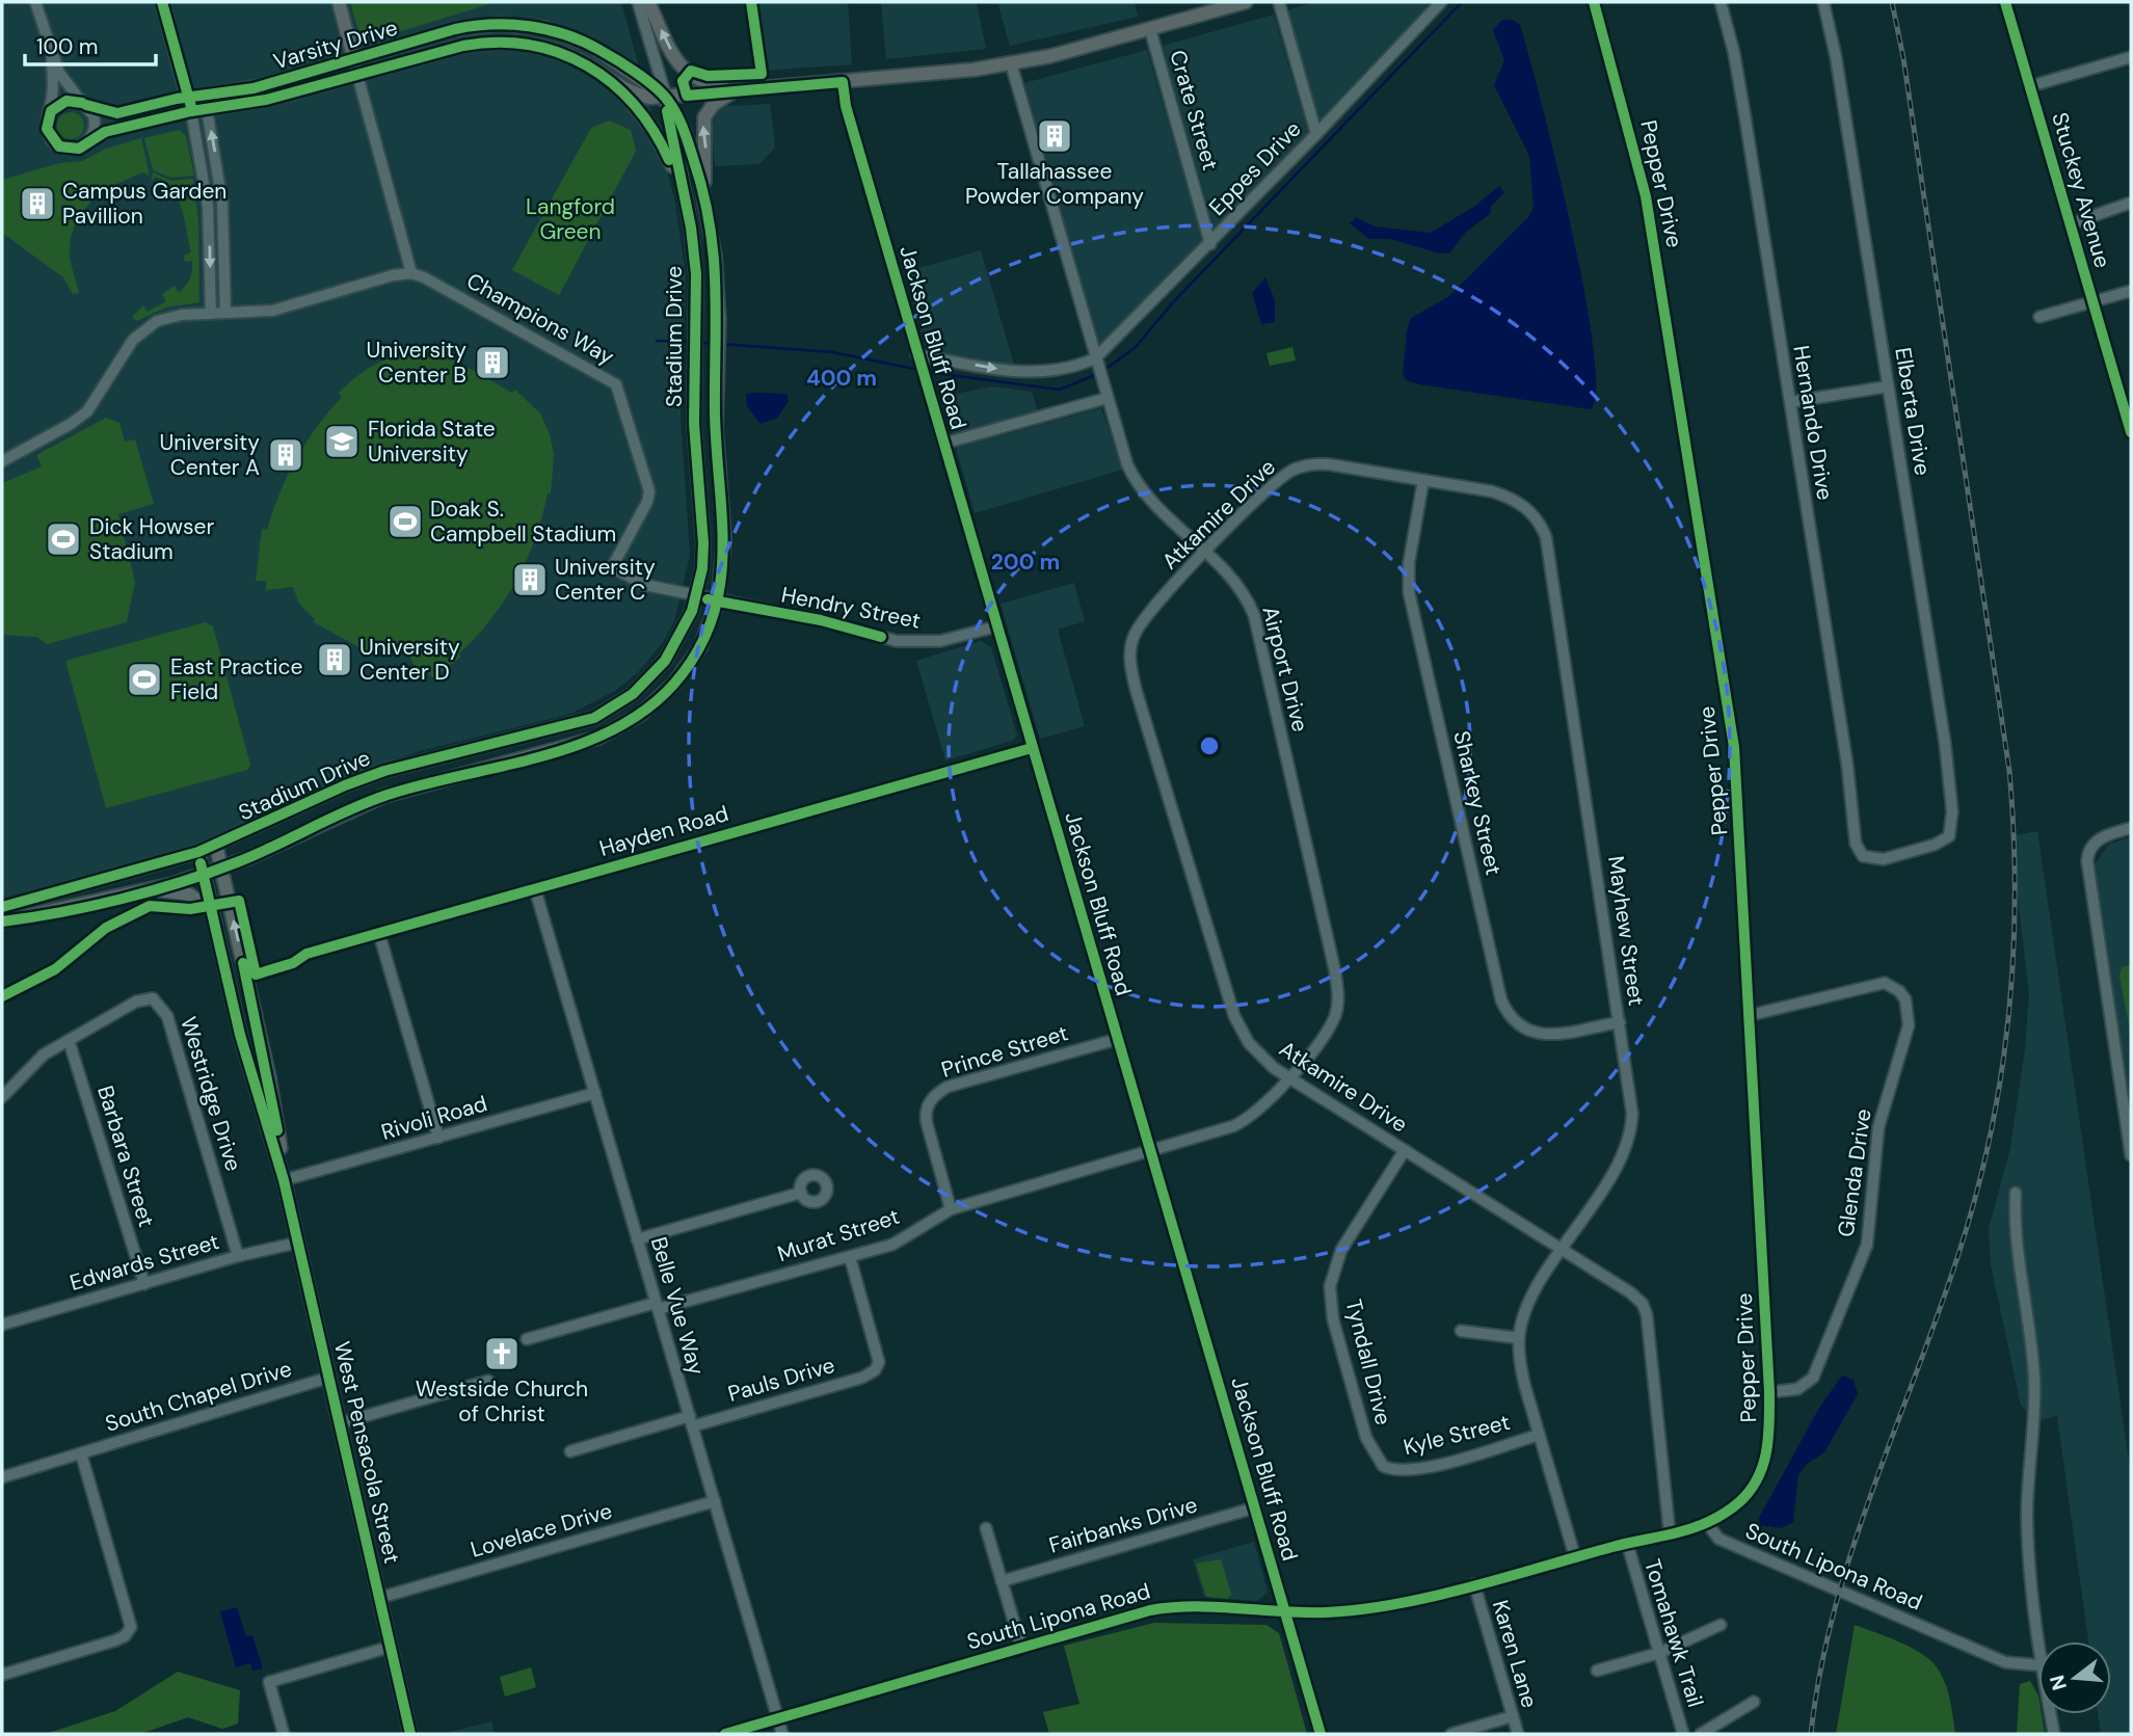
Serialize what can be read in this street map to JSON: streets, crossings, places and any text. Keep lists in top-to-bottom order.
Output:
{
  "streets": {
    "main road": ["Varsity Drive", "Stadium Drive", "West Pensacola Street"],
    "street": [
      "Crate Street",
      "Eppes Drive",
      "Pepper Drive",
      "Stuckey Avenue",
      "Champions Way",
      "Jackson Bluff Road",
      "Elberta Drive",
      "Hernando Drive",
      "Atkamire Drive",
      "Hendry Street",
      "Airport Drive",
      "Sharkey Street",
      "Hayden Road",
      "Mayhew Street",
      "Prince Street",
      "Westridge Drive",
      "Rivoli Road",
      "Barbara Street",
      "Glenda Drive",
      "Murat Street",
      "Edwards Street",
      "Belle Vue Way",
      "Tyndall Drive",
      "Pauls Drive",
      "South Chapel Drive",
      "Kyle Street",
      "Fairbanks Drive",
      "Lovelace Drive",
      "South Lipona Road",
      "Tomahawk Trail",
      "Karen Lane"
    ]
  },
  "crossings": [
    ["Varsity Drive", "Stadium Drive"],
    ["Crate Street", "Eppes Drive"],
    ["Eppes Drive", "Airport Drive"],
    ["Pepper Drive", "Glenda Drive"],
    ["Pepper Drive", "South Lipona Road"],
    ["Champions Way", "Stadium Drive"],
    ["Champions Way", "Hendry Street"],
    ["Stadium Drive", "Hendry Street"],
    ["Stadium Drive", "West Pensacola Street"],
    ["Jackson Bluff Road", "Hendry Street"],
    ["Jackson Bluff Road", "Airport Drive"],
    ["Jackson Bluff Road", "Hayden Road"],
    ["Jackson Bluff Road", "Prince Street"],
    ["Jackson Bluff Road", "Murat Street"],
    ["Jackson Bluff Road", "Fairbanks Drive"],
    ["Jackson Bluff Road", "South Lipona Road"],
    ["Elberta Drive", "Hernando Drive"],
    ["Atkamire Drive", "Airport Drive"],
    ["Atkamire Drive", "Mayhew Street"],
    ["Atkamire Drive", "Tyndall Drive"],
    ["Atkamire Drive", "South Lipona Road"],
    ["Airport Drive", "Murat Street"],
    ["Sharkey Street", "Mayhew Street"],
    ["Hayden Road", "Belle Vue Way"],
    ["Mayhew Street", "Kyle Street"],
    ["Mayhew Street", "South Lipona Road"],
    ["Prince Street", "Murat Street"],
    ["Westridge Drive", "Barbara Street"],
    ["Westridge Drive", "Edwards Street"],
    ["Rivoli Road", "Belle Vue Way"],
    ["Rivoli Road", "West Pensacola Street"],
    ["Barbara Street", "Edwards Street"],
    ["Murat Street", "Belle Vue Way"],
    ["Murat Street", "Pauls Drive"],
    ["Edwards Street", "West Pensacola Street"],
    ["Belle Vue Way", "Pauls Drive"],
    ["Belle Vue Way", "Lovelace Drive"],
    ["Belle Vue Way", "South Lipona Road"],
    ["Tyndall Drive", "Kyle Street"],
    ["South Chapel Drive", "West Pensacola Street"],
    ["West Pensacola Street", "Lovelace Drive"],
    ["South Lipona Road", "Tomahawk Trail"],
    ["South Lipona Road", "Karen Lane"]
  ],
  "parks": ["Langford Green"],
  "places": {
    "building": [
      "Tallahassee Powder Company",
      "Campus Garden Pavillion",
      "University Center B",
      "University Center A",
      "University Center C",
      "University Center D"
    ],
    "school or university": ["Florida State University"],
    "sports": ["Doak S. Campbell Stadium", "Dick Howser Stadium", "East Practice Field"],
    "church": ["Westside Church of Christ"]
  },
  "scale_bar": "100 m",
  "north": "left",
  "rings": ["400 m", "200 m"]
}
